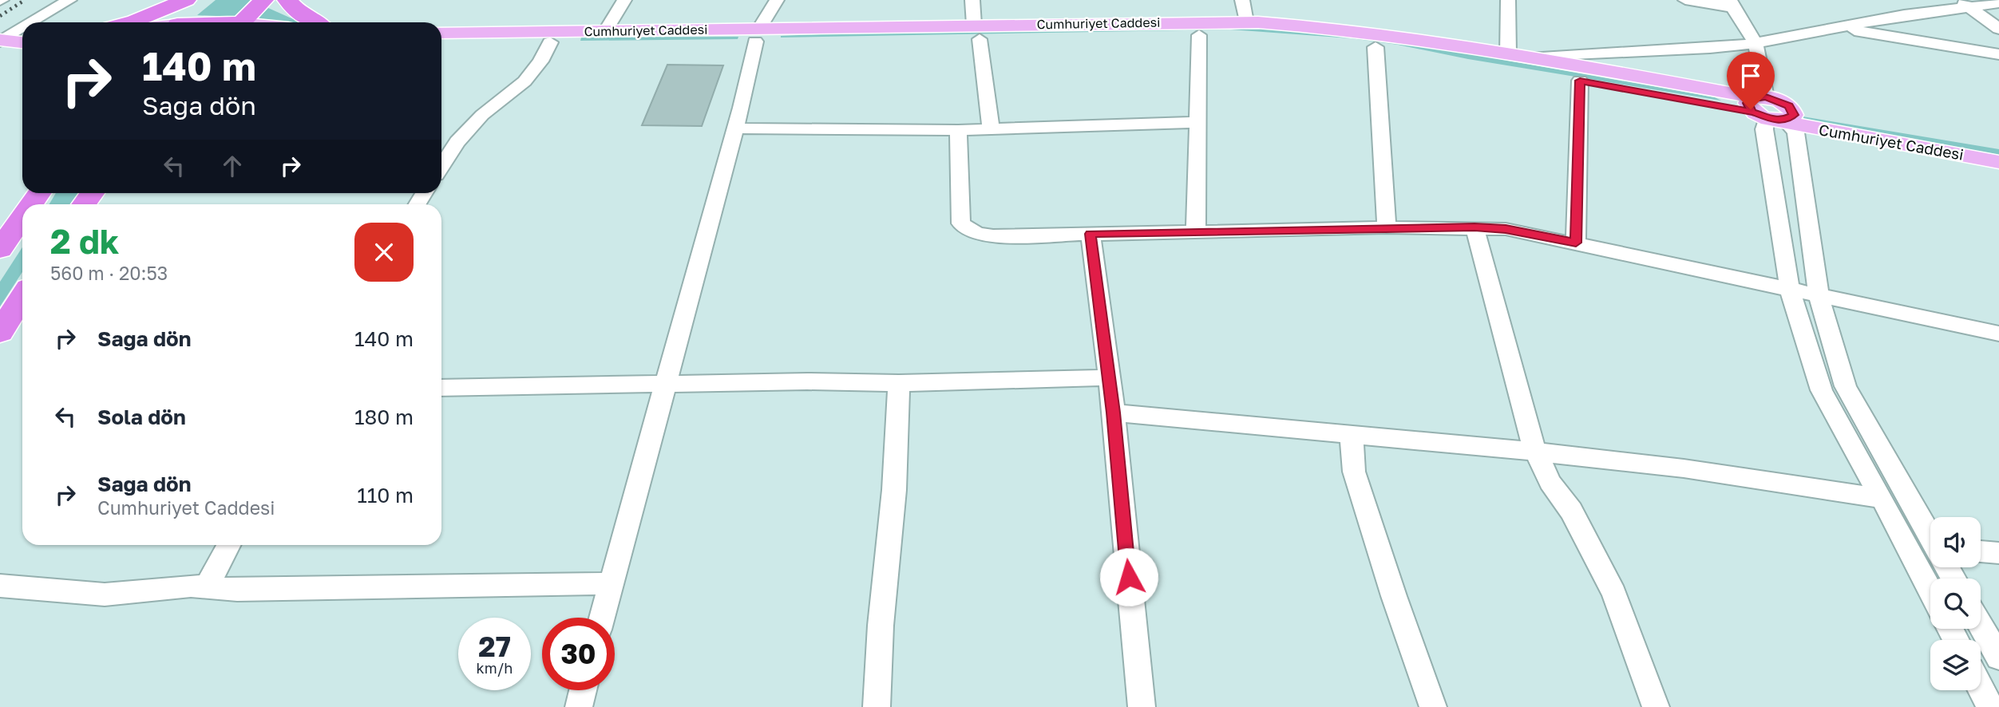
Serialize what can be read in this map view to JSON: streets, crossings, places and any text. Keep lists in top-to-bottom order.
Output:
{
  "streets": {
    "main road": ["Cumhuriyet Caddesi"]
  },
  "page": {
    "turn": ["140 m", "Sağa dön"],
    "heading": ["2 dk", "560 m · 20:53"],
    "list": [
      {
        "name": "Sağa dön",
        "value": "140 m"
      },
      {
        "name": "Sola dön",
        "value": "180 m"
      },
      {
        "name": "Sağa dön",
        "note": "Cumhuriyet Caddesi",
        "value": "110 m"
      }
    ],
    "speed": "27 km/h",
    "limit": "30"
  }
}
